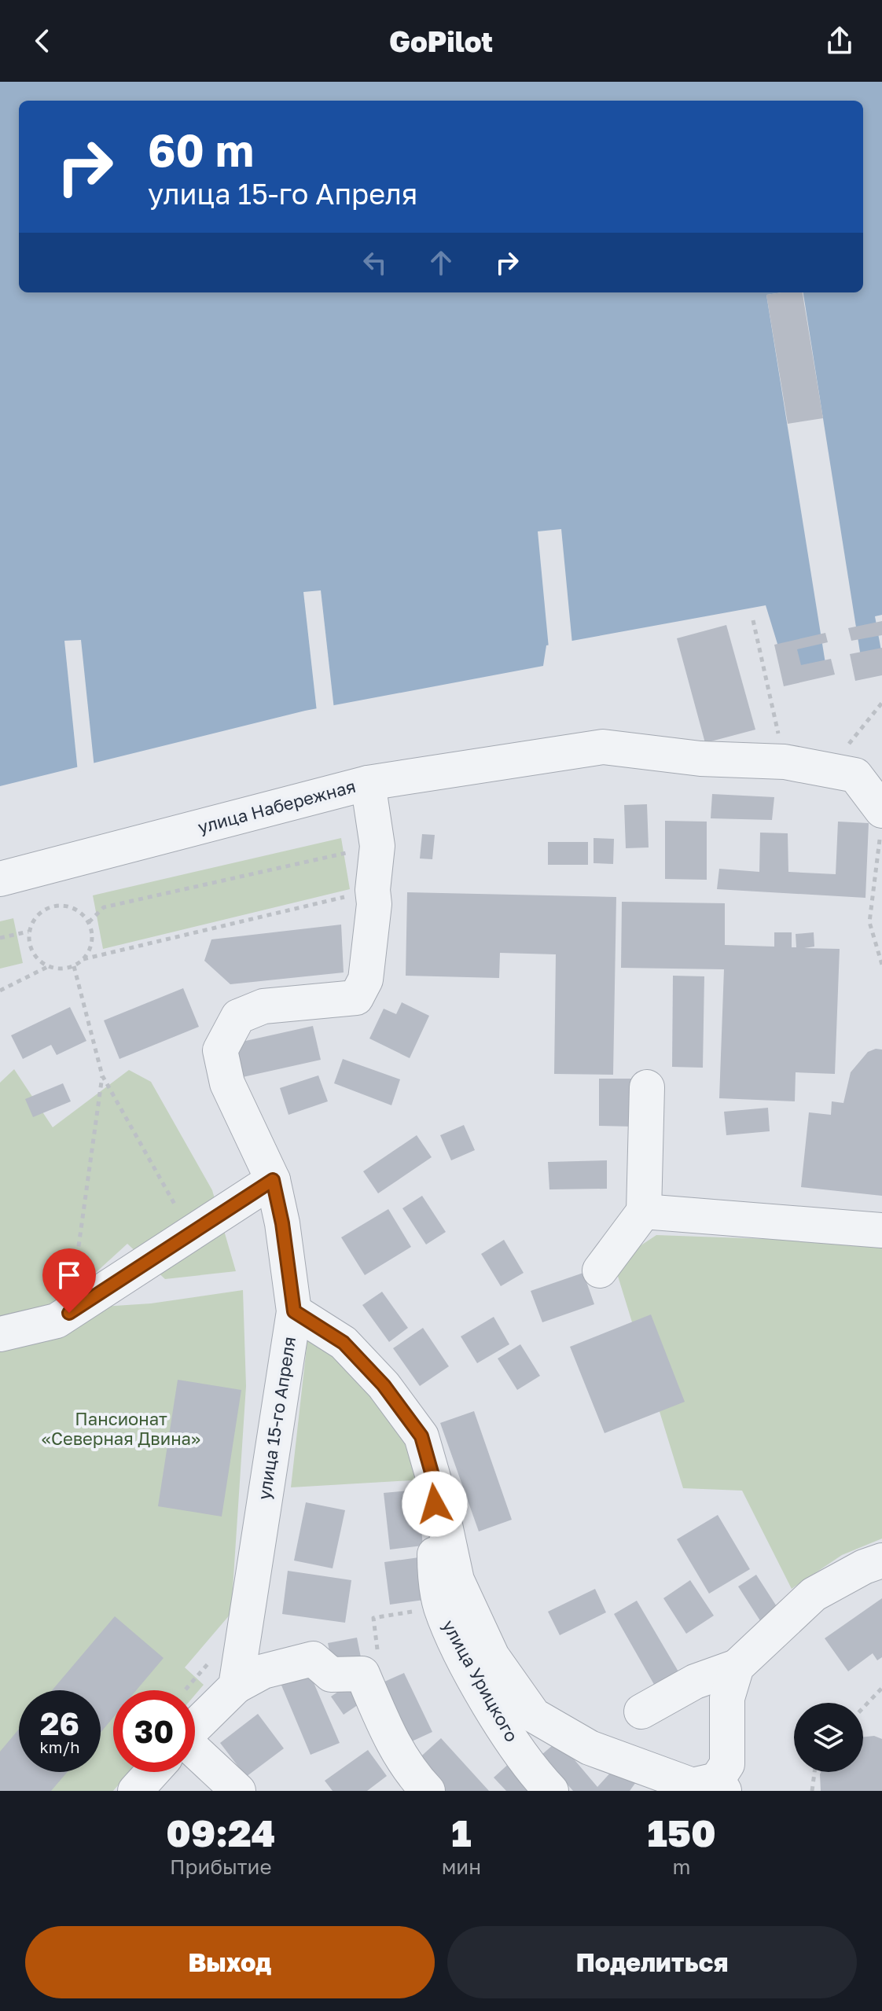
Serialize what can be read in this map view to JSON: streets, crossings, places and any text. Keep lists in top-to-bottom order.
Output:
{
  "streets": {
    "street": ["улица Набережная", "улица 15-го Апреля", "улица Урицкого"]
  },
  "crossings": [
    ["улица Набережная", "улица 15-го Апреля"]
  ],
  "parks": ["Пансионат «Северная Двина»"],
  "page": {
    "header": "GoPilot",
    "turn": ["60 m", "улица 15-го Апреля"],
    "speed": "26 km/h",
    "limit": "30",
    "eta": [
      "09:24",
      "Прибытие",
      "1",
      "мин",
      "150",
      "m"
    ],
    "buttons": ["Выход", "Поделиться"]
  }
}
